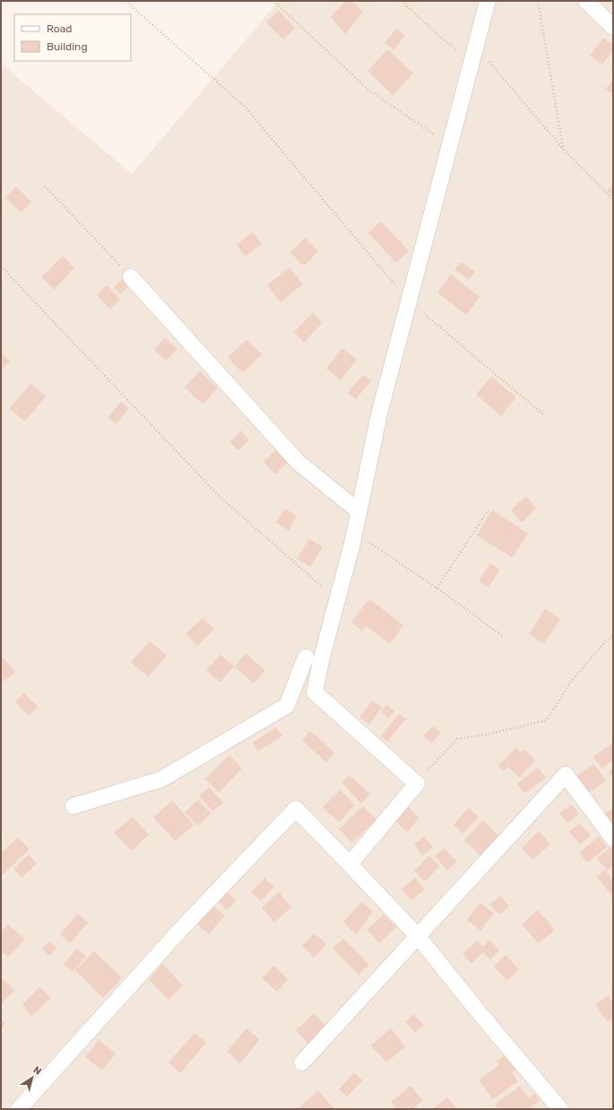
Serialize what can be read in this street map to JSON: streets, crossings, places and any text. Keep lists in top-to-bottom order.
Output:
{
  "legend": ["Road", "Building"],
  "north": "top right"
}
